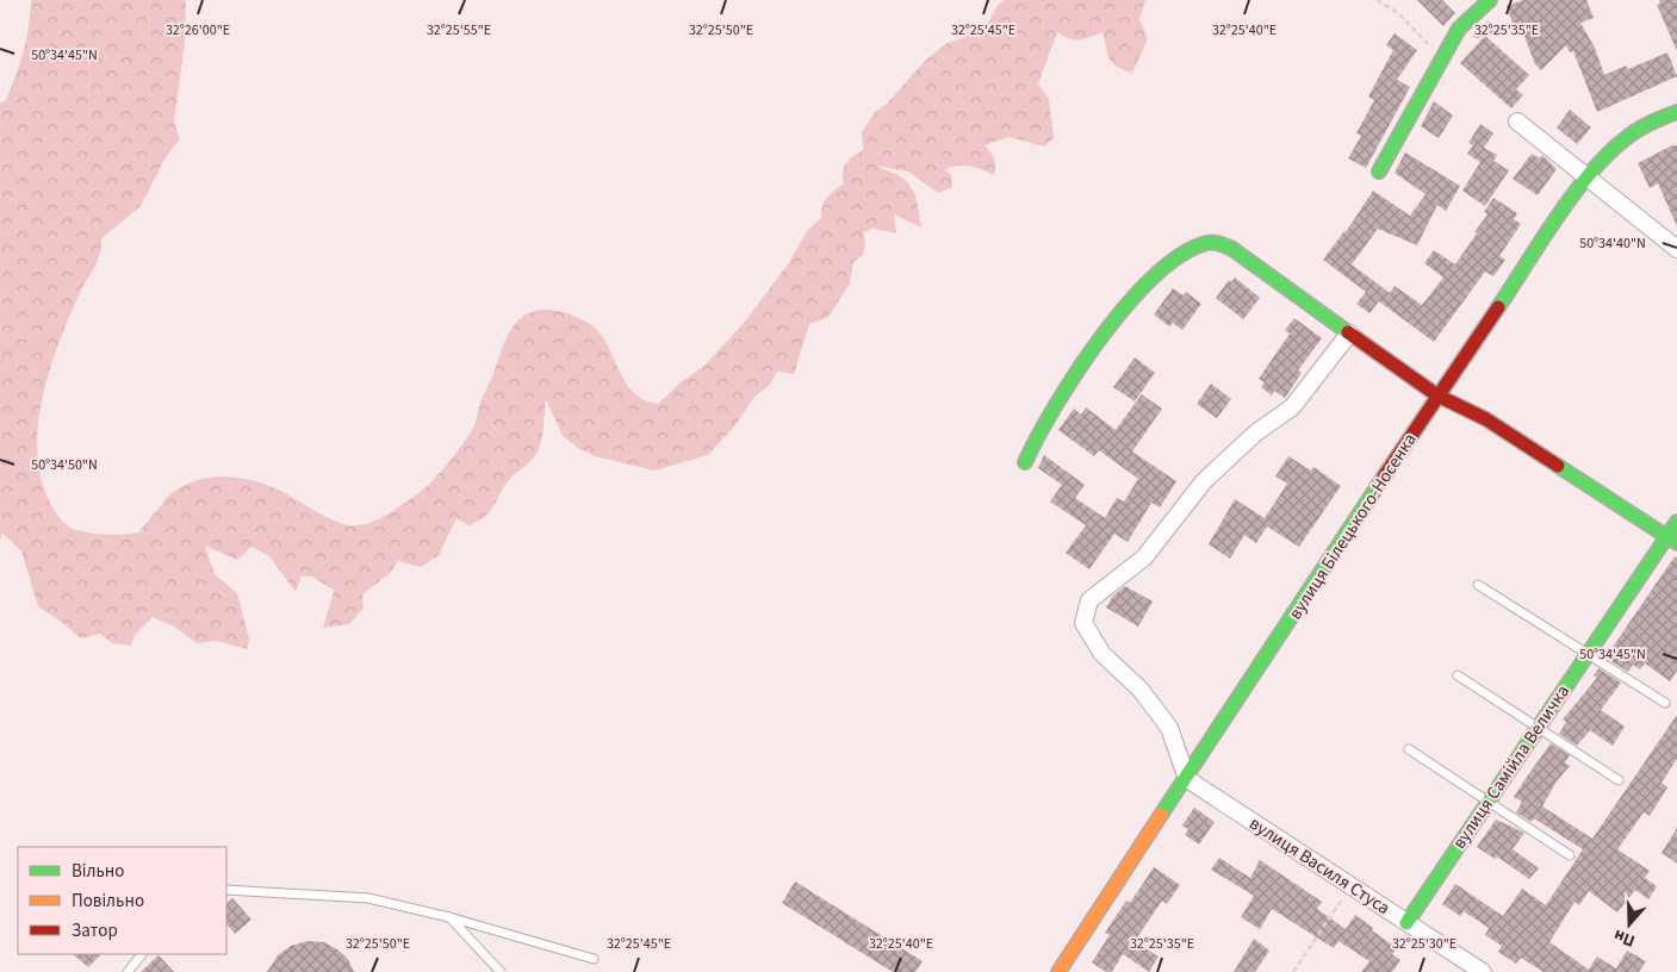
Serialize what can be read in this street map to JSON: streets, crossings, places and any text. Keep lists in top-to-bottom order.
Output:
{
  "streets": {
    "street": ["вулиця Білецького-Носенка", "вулиця Самійла Величка", "вулиця Василя Стуса"]
  },
  "crossings": [
    ["вулиця Білецького-Носенка", "вулиця Василя Стуса"],
    ["вулиця Самійла Величка", "вулиця Василя Стуса"]
  ],
  "legend": ["Вільно", "Повільно", "Затор"],
  "north": "bottom",
  "coordinates": [
    "32°25'55\"E",
    "32°26'00\"E",
    "32°25'50\"E",
    "32°25'45\"E",
    "32°25'40\"E",
    "32°25'35\"E",
    "50°34'45\"N",
    "50°34'40\"N",
    "50°34'50\"N",
    "32°25'30\"E"
  ]
}
